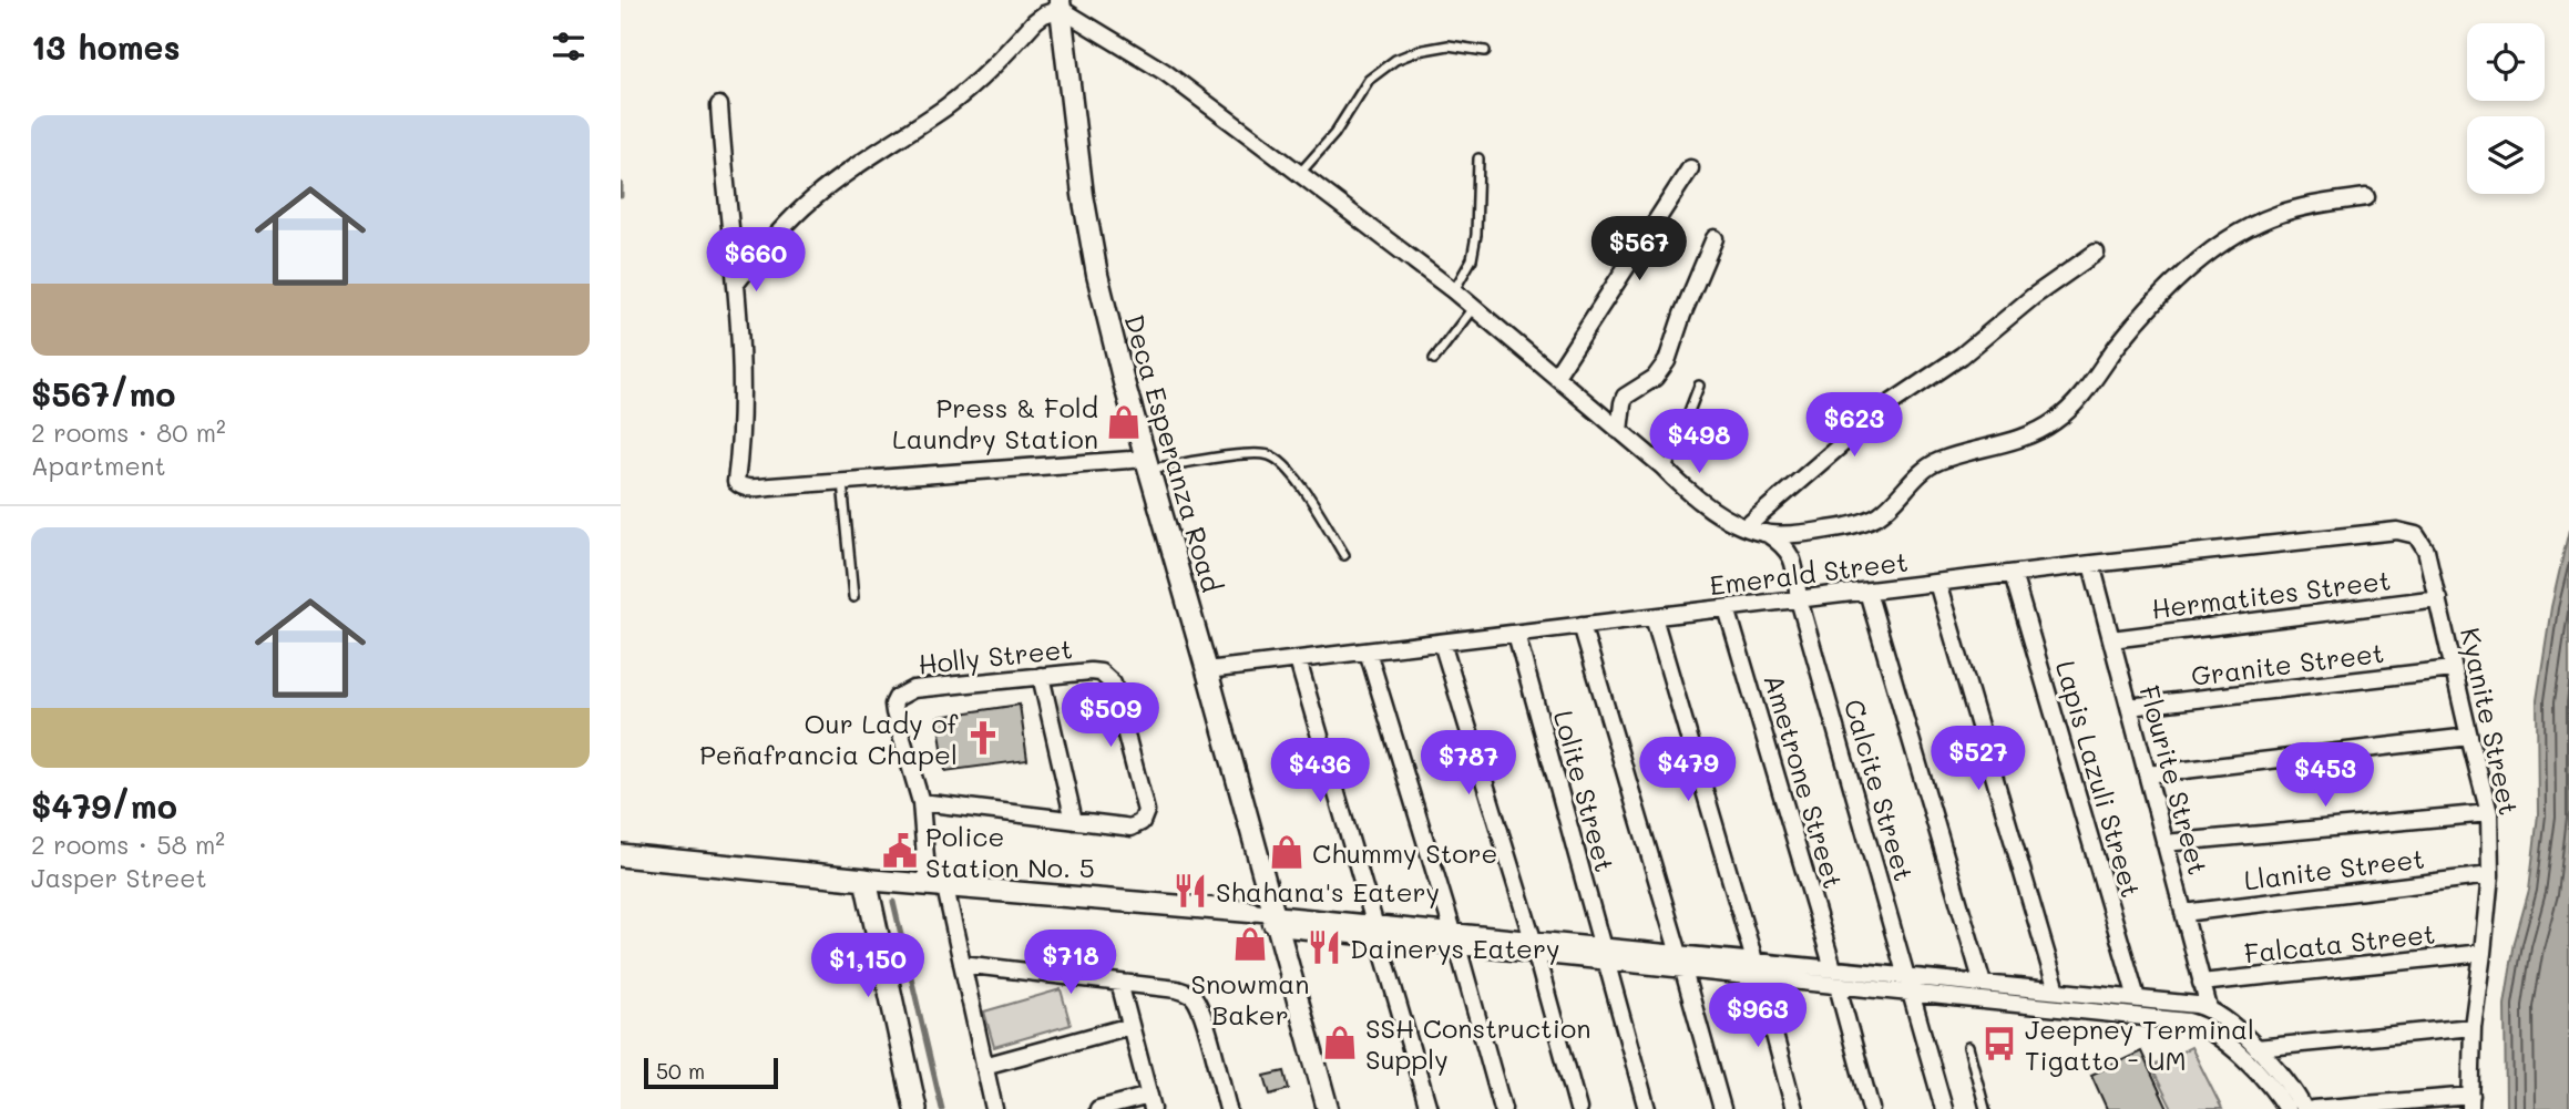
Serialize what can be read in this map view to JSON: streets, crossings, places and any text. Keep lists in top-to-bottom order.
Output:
{
  "streets": {
    "street": [
      "Deca Esperanza Road",
      "Emerald Street",
      "Hermatites Street",
      "Holly Street",
      "Granite Street",
      "Kyanite Street",
      "Lapis Lazuli Street",
      "Flourite Street",
      "Ametrone Street",
      "Calcite Street",
      "Lolite Street",
      "Llanite Street",
      "Falcata Street"
    ]
  },
  "crossings": [
    ["Deca Esperanza Road", "Emerald Street"],
    ["Emerald Street", "Kyanite Street"],
    ["Emerald Street", "Lapis Lazuli Street"],
    ["Emerald Street", "Flourite Street"],
    ["Emerald Street", "Ametrone Street"],
    ["Emerald Street", "Calcite Street"],
    ["Emerald Street", "Lolite Street"],
    ["Hermatites Street", "Kyanite Street"],
    ["Hermatites Street", "Flourite Street"],
    ["Granite Street", "Kyanite Street"],
    ["Granite Street", "Flourite Street"],
    ["Kyanite Street", "Llanite Street"],
    ["Kyanite Street", "Falcata Street"],
    ["Flourite Street", "Llanite Street"],
    ["Flourite Street", "Falcata Street"]
  ],
  "places": {
    "shop": [
      "Press & Fold Laundry Station",
      "Chummy Store",
      "Snowman Baker",
      "SSH Construction Supply"
    ],
    "church": ["Our Lady of Peñafrancia Chapel"],
    "public building": ["Police Station No. 5"],
    "restaurant": ["Shahana's Eatery", "Dainerys Eatery"],
    "bus stop": ["Jeepney Terminal Tigatto - UM"]
  },
  "scale_bar": "50 m",
  "page": {
    "heading": "13 homes",
    "list": [
      {
        "name": "$567/mo",
        "note": "2 rooms · 80 m² · Apartment"
      },
      {
        "name": "$479/mo",
        "note": "2 rooms · 58 m² · Jasper Street"
      }
    ],
    "price": [
      "$567",
      "$660",
      "$623",
      "$498",
      "$509",
      "$527",
      "$787",
      "$479",
      "$436",
      "$453",
      "$718",
      "$1,150",
      "$963"
    ],
    "scale": "50 m"
  }
}
